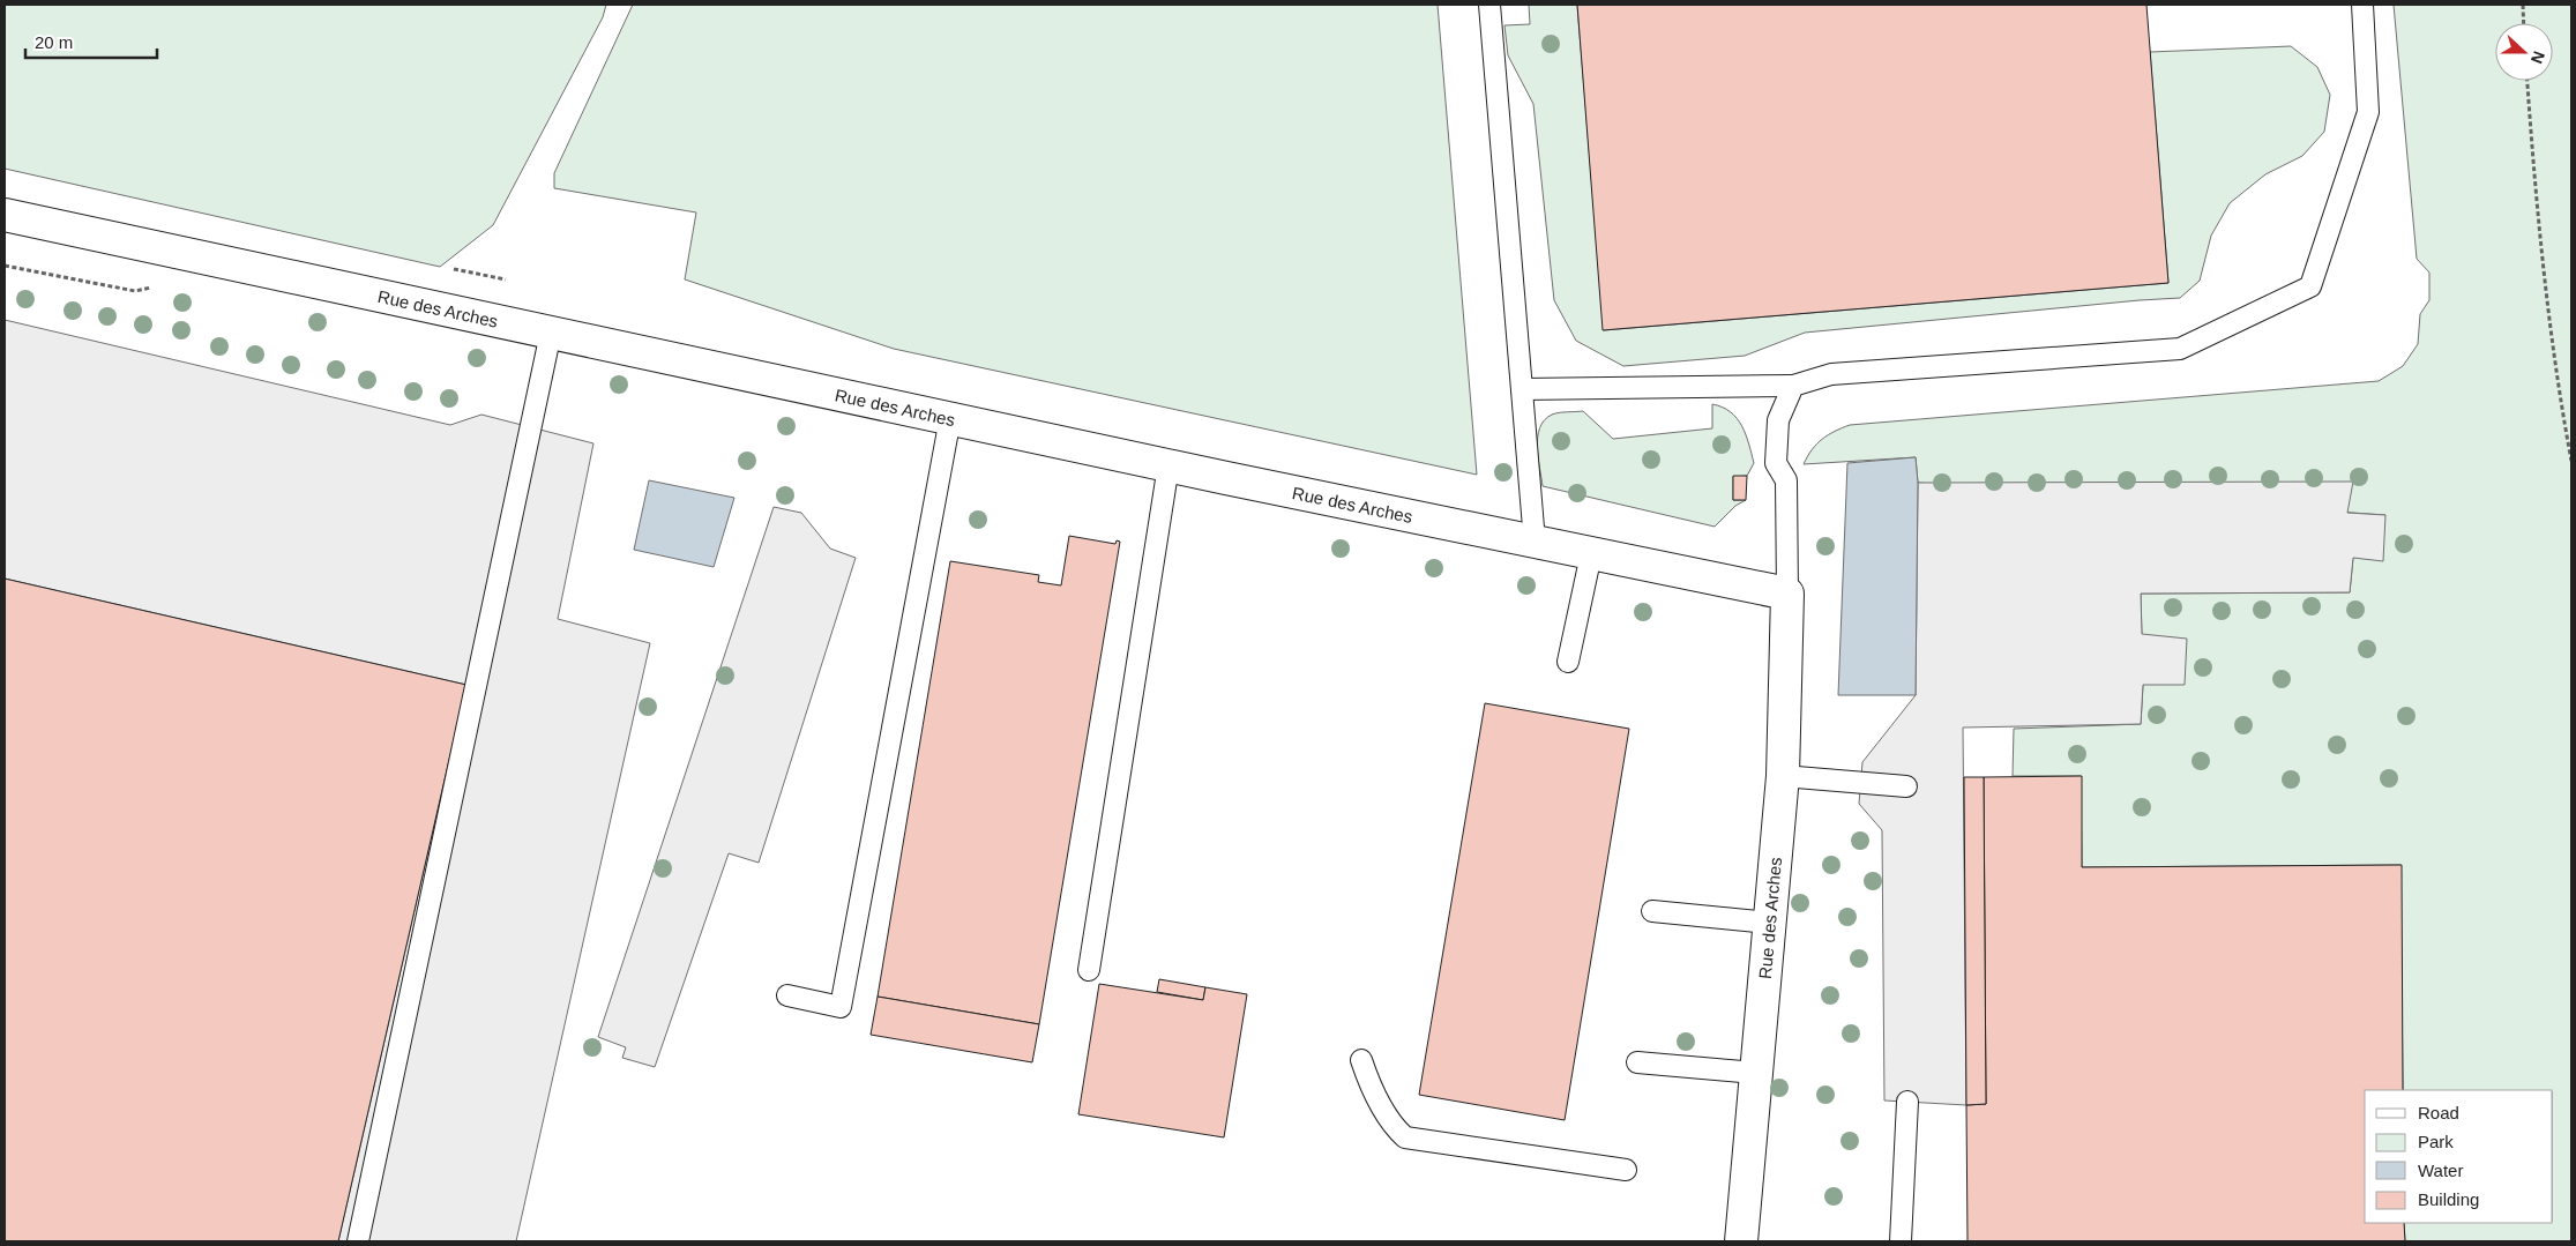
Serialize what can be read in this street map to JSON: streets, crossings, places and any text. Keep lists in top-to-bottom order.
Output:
{
  "streets": {
    "street": ["Rue des Arches"]
  },
  "legend": [
    "Road",
    "Park",
    "Water",
    "Building"
  ],
  "scale_bar": "20 m",
  "north": "right"
}
